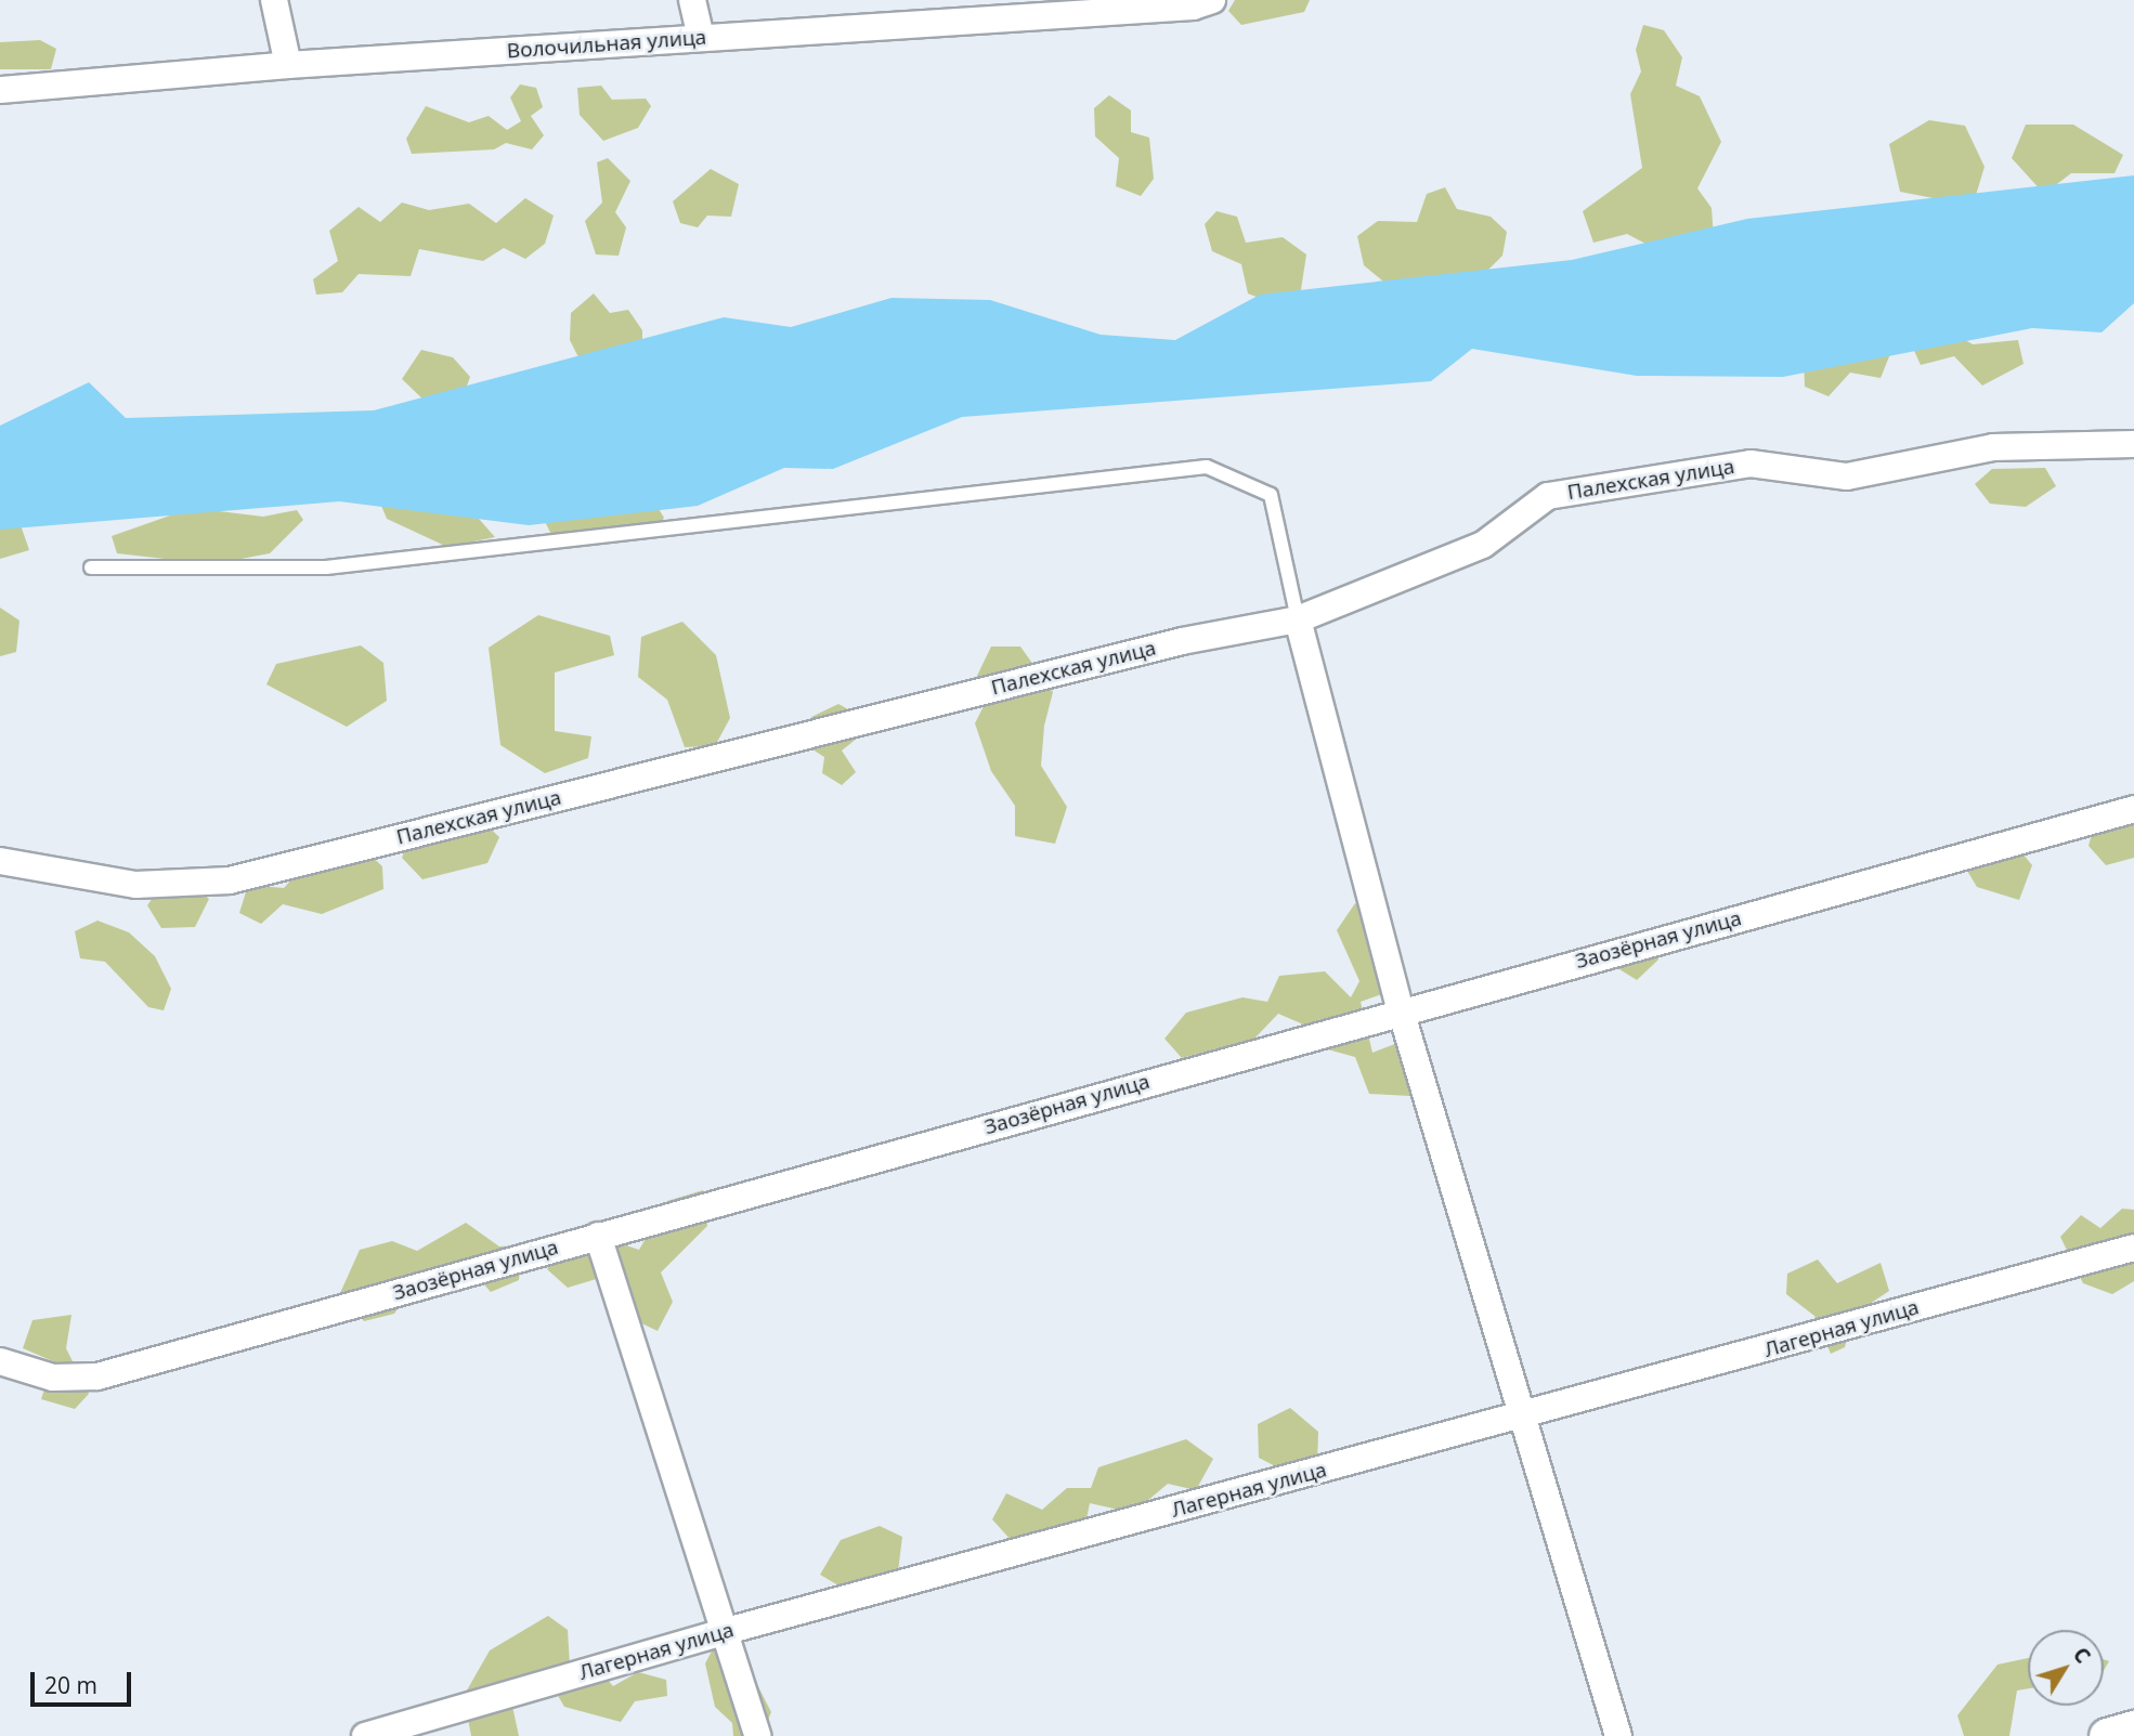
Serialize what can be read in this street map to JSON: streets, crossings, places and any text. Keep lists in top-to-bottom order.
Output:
{
  "streets": {
    "street": [
      "Волочильная улица",
      "Палехская улица",
      "Заозёрная улица",
      "Лагерная улица"
    ]
  },
  "scale_bar": "20 m",
  "north": "top right"
}
